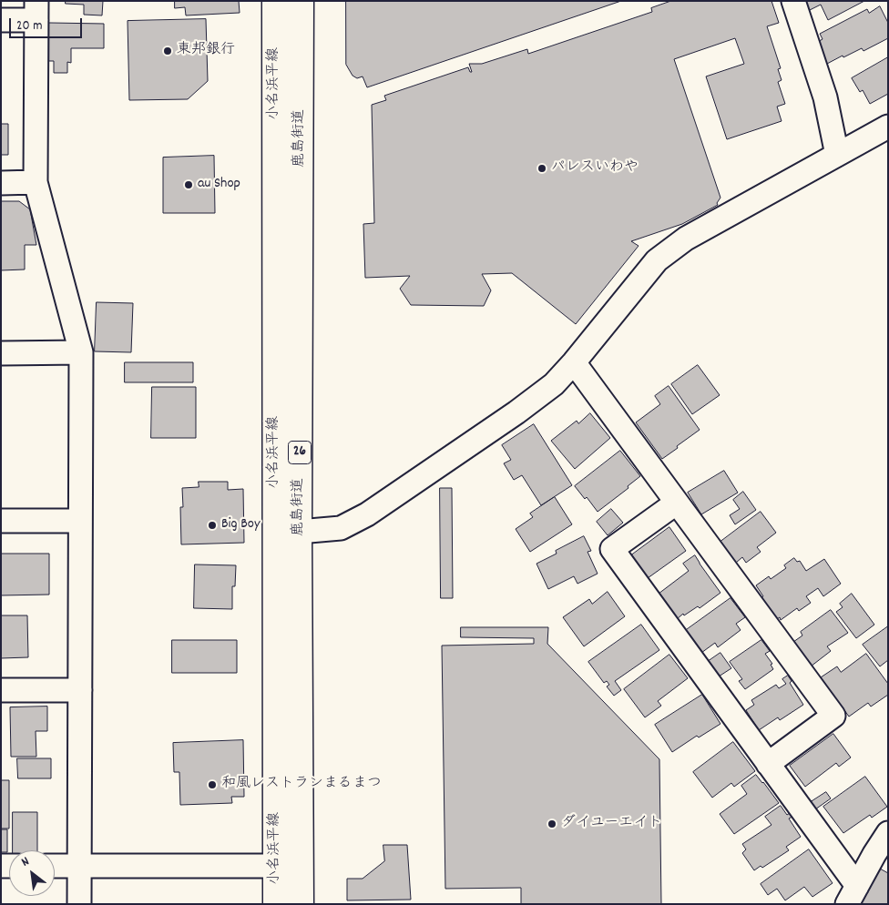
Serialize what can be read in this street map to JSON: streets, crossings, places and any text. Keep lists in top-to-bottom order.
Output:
{
  "streets": {
    "main road": ["小名浜平線", "鹿島街道", "26"]
  },
  "places": [
    "東邦銀行",
    "パレスいわや",
    "au Shop",
    "Big Boy",
    "和風レストランまるまつ",
    "ダイユーエイト"
  ],
  "scale_bar": "20 m",
  "north": "top left"
}
